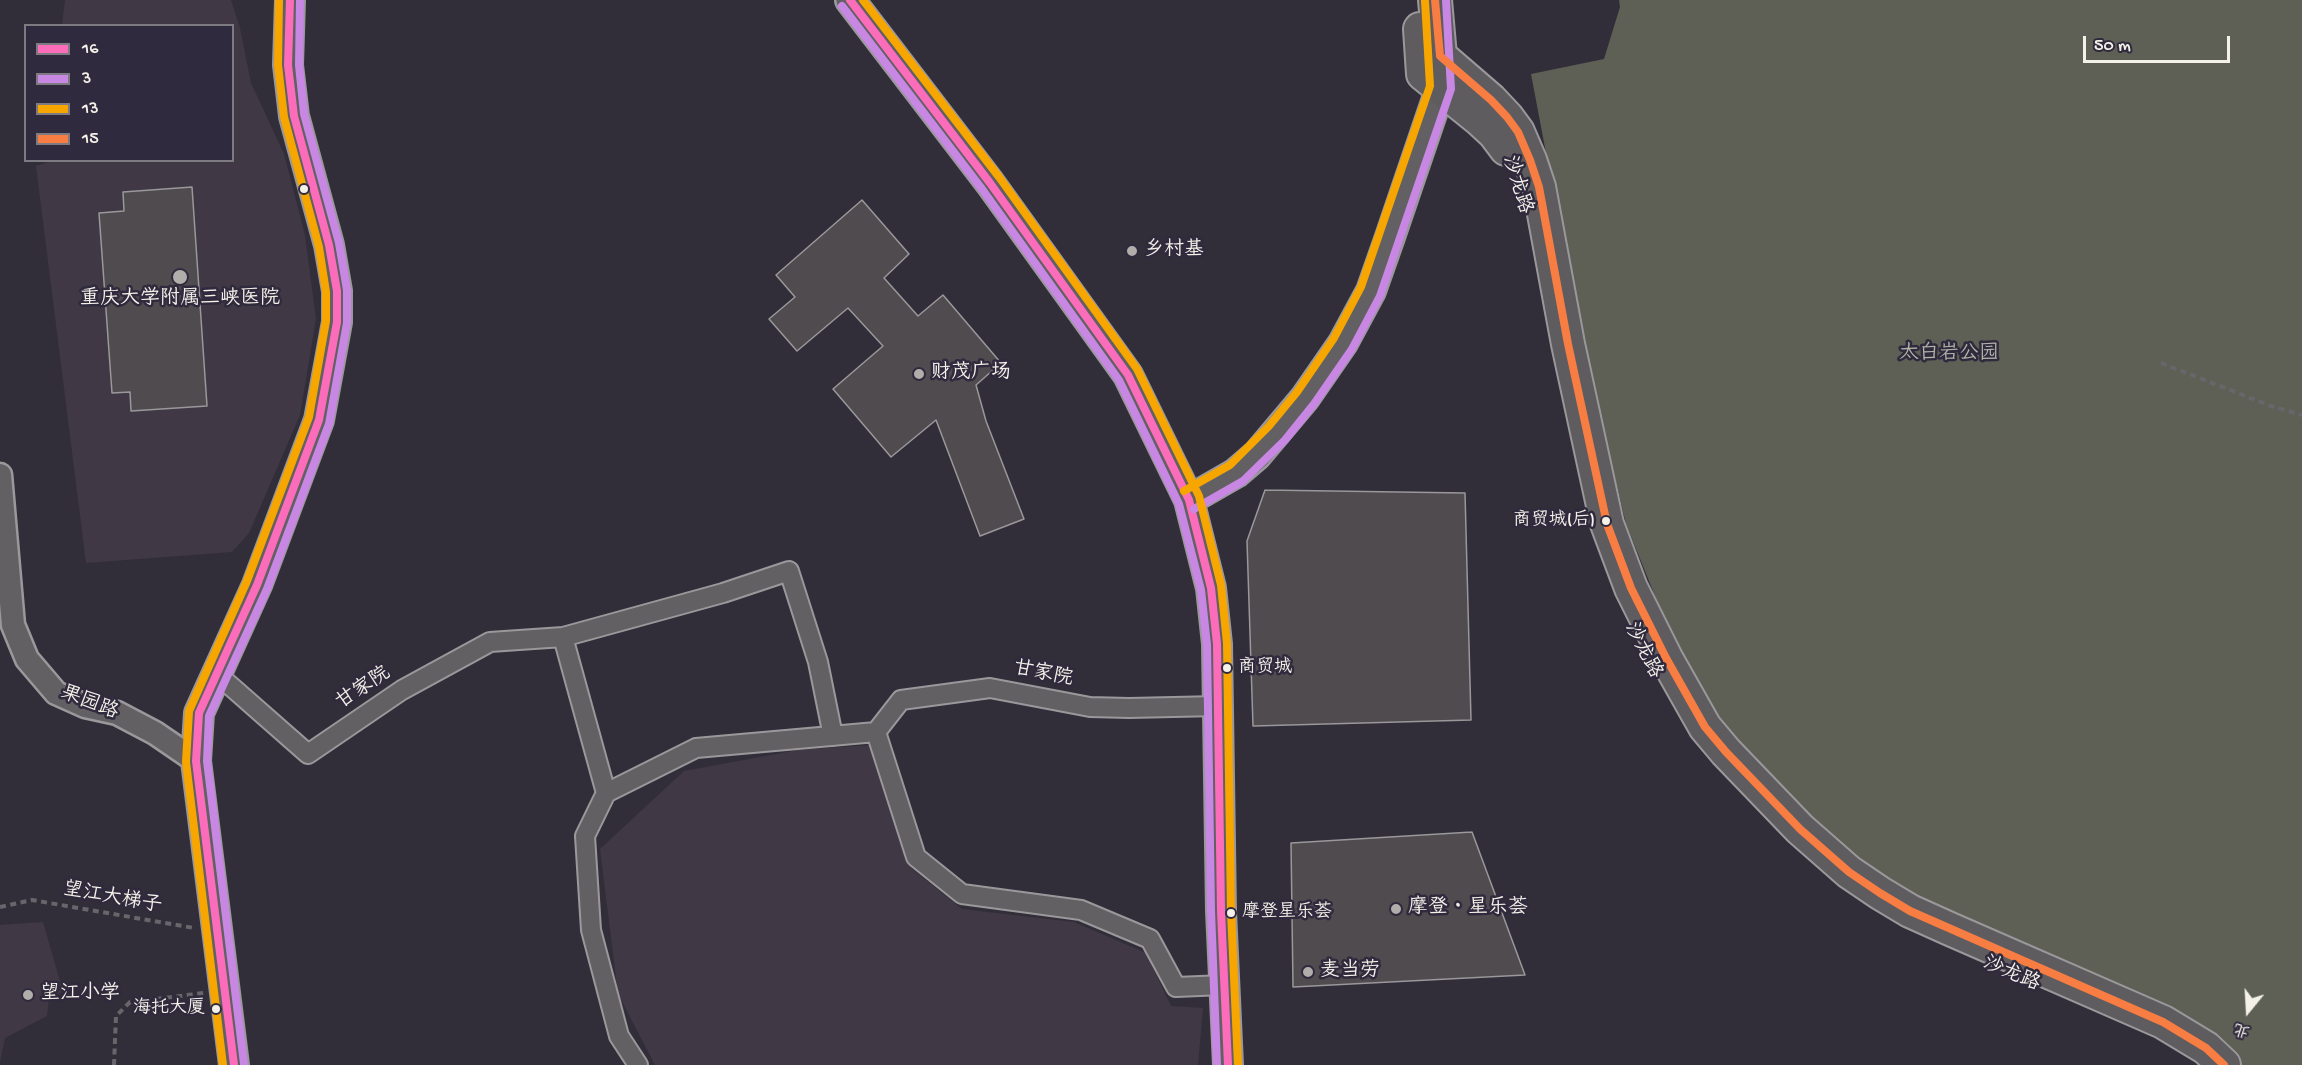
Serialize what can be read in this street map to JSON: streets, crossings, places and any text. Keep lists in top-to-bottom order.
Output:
{
  "streets": {
    "highway": ["沙龙路"],
    "street": ["甘家院", "果园路"],
    "path": ["望江大梯子"]
  },
  "parks": ["太白岩公园"],
  "places": [
    "乡村基",
    "重庆大学附属三峡医院",
    "财茂广场",
    "商贸城(后)",
    "商贸城",
    "摩登・星乐荟",
    "摩登星乐荟",
    "麦当劳",
    "望江小学",
    "海托大厦"
  ],
  "lines": [
    "transit line 16",
    "transit line 3",
    "transit line 13",
    "transit line 15"
  ],
  "legend": [
    "16",
    "3",
    "13",
    "15"
  ],
  "scale_bar": "50 m",
  "north": "bottom"
}
